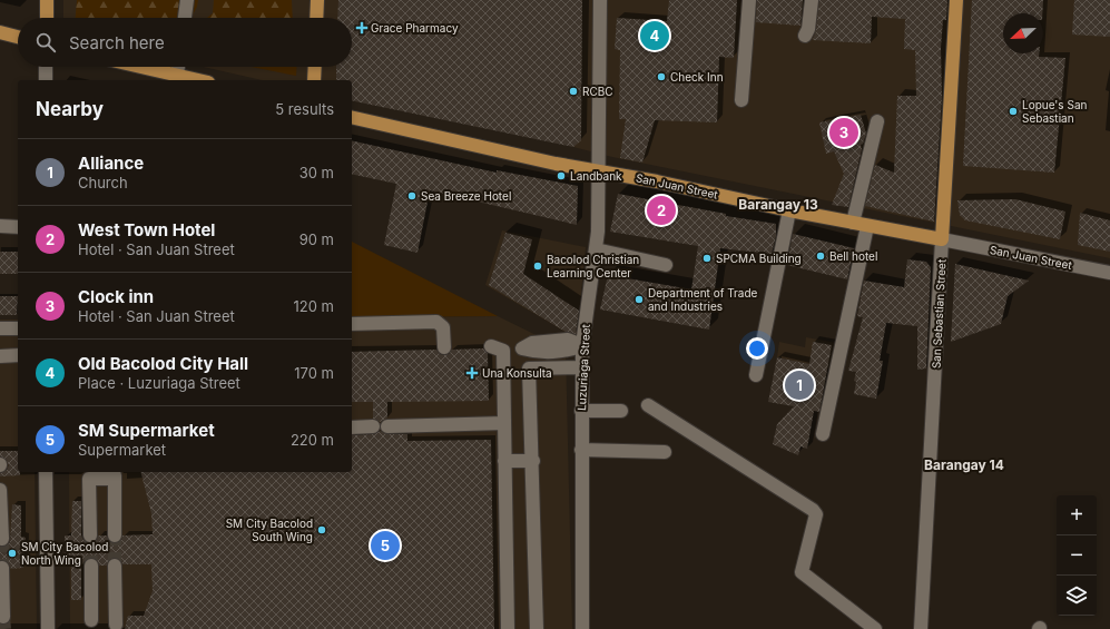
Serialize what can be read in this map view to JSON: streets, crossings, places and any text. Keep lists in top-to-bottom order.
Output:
{
  "streets": {
    "main road": ["San Juan Street", "San Sebastian Street"],
    "street": ["Luzuriaga Street"]
  },
  "crossings": [
    ["San Juan Street", "San Sebastian Street"],
    ["San Juan Street", "Luzuriaga Street"]
  ],
  "districts": ["Barangay 13", "Barangay 14"],
  "places": {
    "health": ["Grace Pharmacy", "Una Konsulta"],
    "other": [
      "Check Inn",
      "RCBC",
      "Lopue's San Sebastian",
      "Landbank",
      "Sea Breeze Hotel",
      "Bell hotel",
      "SPCMA Building",
      "Bacolod Christian Learning Center",
      "Department of Trade and Industries",
      "SM City Bacolod South Wing",
      "SM City Bacolod North Wing"
    ]
  },
  "north": "bottom left",
  "page": {
    "search": "Search here",
    "pins": [
      "4",
      "3",
      "2",
      "1",
      "5"
    ],
    "heading": ["Nearby", "5 results"],
    "list": [
      {
        "mark": "1",
        "name": "Alliance",
        "note": "Church",
        "value": "30 m"
      },
      {
        "mark": "2",
        "name": "West Town Hotel",
        "note": "Hotel · San Juan Street",
        "value": "90 m"
      },
      {
        "mark": "3",
        "name": "Clock inn",
        "note": "Hotel · San Juan Street",
        "value": "120 m"
      },
      {
        "mark": "4",
        "name": "Old Bacolod City Hall",
        "note": "Place · Luzuriaga Street",
        "value": "170 m"
      },
      {
        "mark": "5",
        "name": "SM Supermarket",
        "note": "Supermarket",
        "value": "220 m"
      }
    ],
    "map_buttons": ["+", "−"]
  }
}
